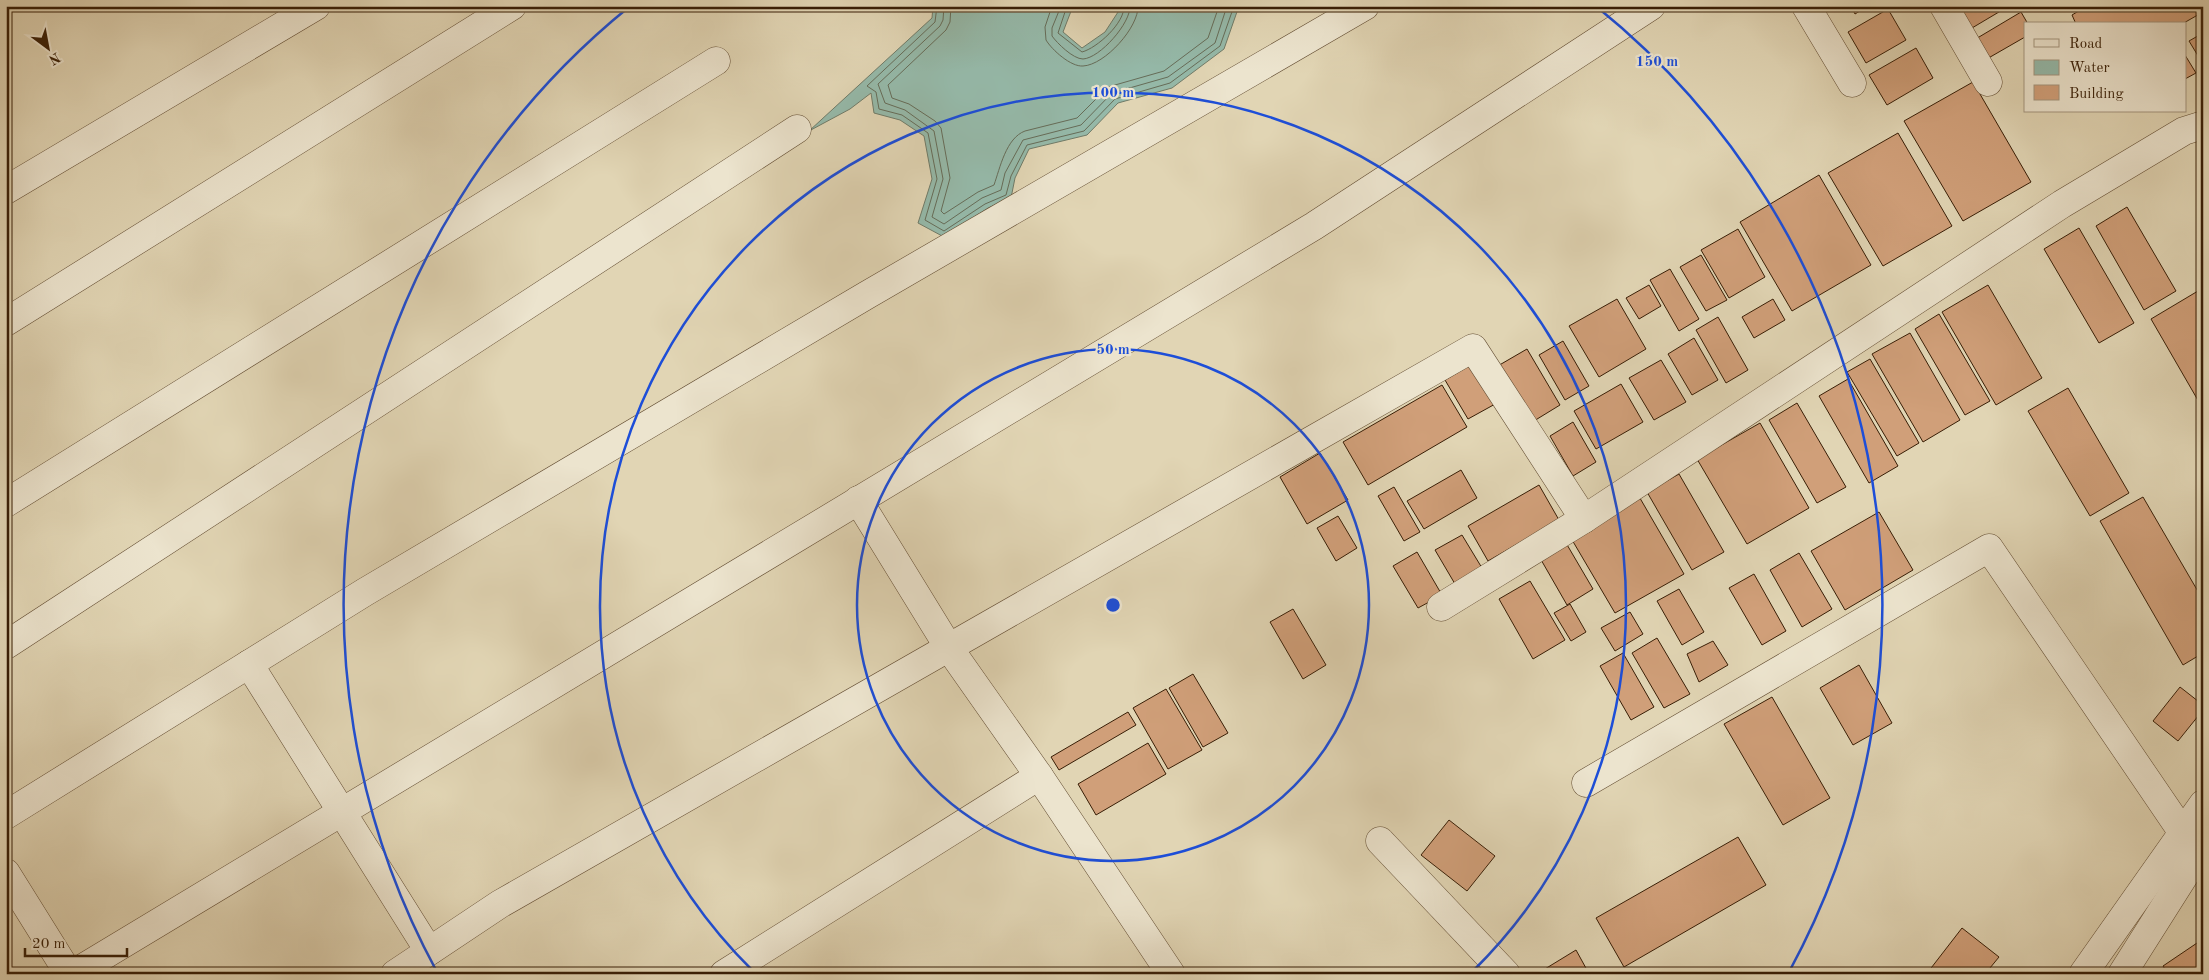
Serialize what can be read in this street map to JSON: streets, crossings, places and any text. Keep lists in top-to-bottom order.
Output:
{
  "legend": ["Road", "Water", "Building"],
  "scale_bar": "20 m",
  "north": "bottom right",
  "rings": ["150 m", "100 m", "50 m"]
}
